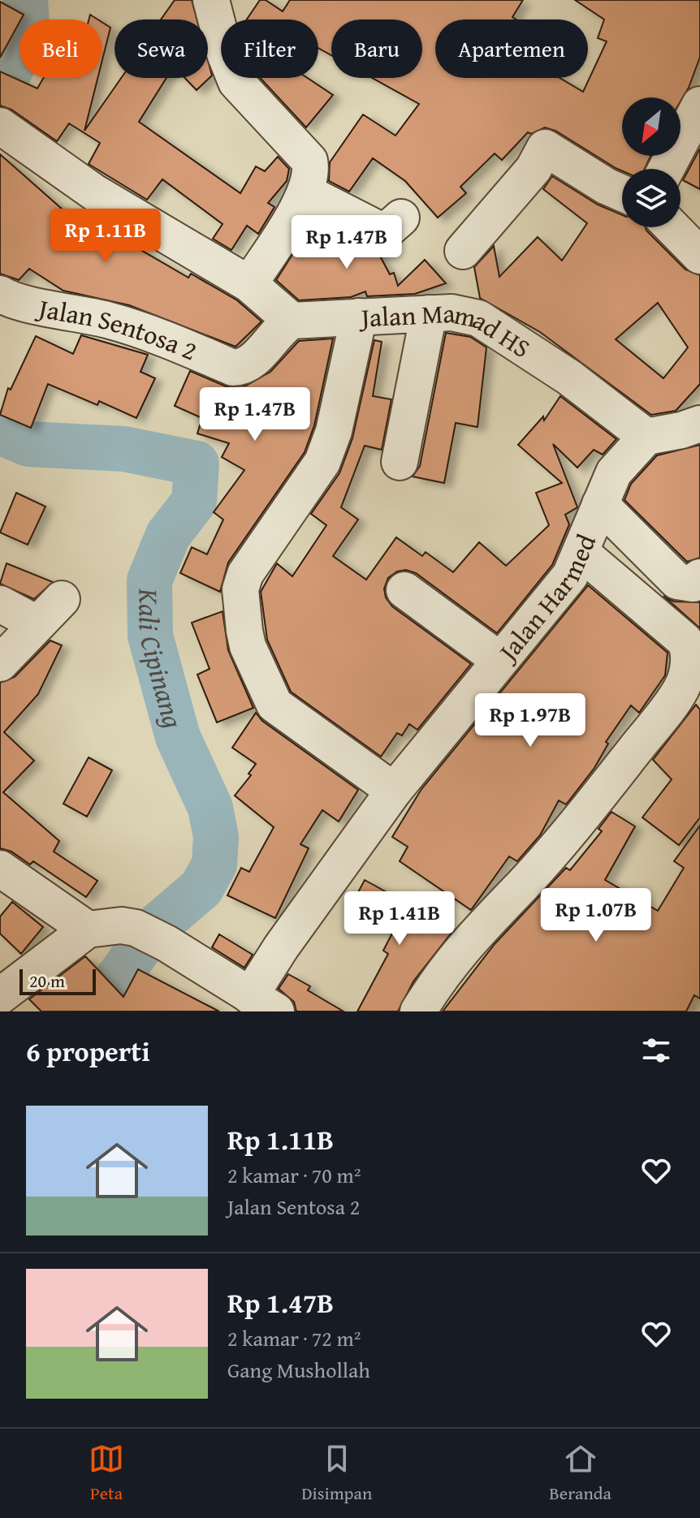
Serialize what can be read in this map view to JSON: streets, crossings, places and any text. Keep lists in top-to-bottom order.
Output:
{
  "streets": {
    "street": ["Jalan Sentosa 2", "Jalan Mamad HS", "Jalan Harmed"]
  },
  "crossings": [
    ["Jalan Sentosa 2", "Jalan Mamad HS"],
    ["Jalan Mamad HS", "Jalan Harmed"]
  ],
  "water": ["Kali Cipinang"],
  "scale_bar": "20 m",
  "north": "bottom left",
  "page": {
    "chip": [
      "Beli",
      "Sewa",
      "Filter",
      "Baru",
      "Apartemen"
    ],
    "price": [
      "Rp 1.11B",
      "Rp 1.47B",
      "Rp 1.47B",
      "Rp 1.97B",
      "Rp 1.07B",
      "Rp 1.41B"
    ],
    "scale": "20 m",
    "heading": "6 properti",
    "list": [
      {
        "name": "Rp 1.11B",
        "note": "2 kamar · 70 m² · Jalan Sentosa 2"
      },
      {
        "name": "Rp 1.47B",
        "note": "2 kamar · 72 m² · Gang Mushollah"
      }
    ],
    "tabs": ["Peta", "Disimpan", "Beranda"]
  }
}
